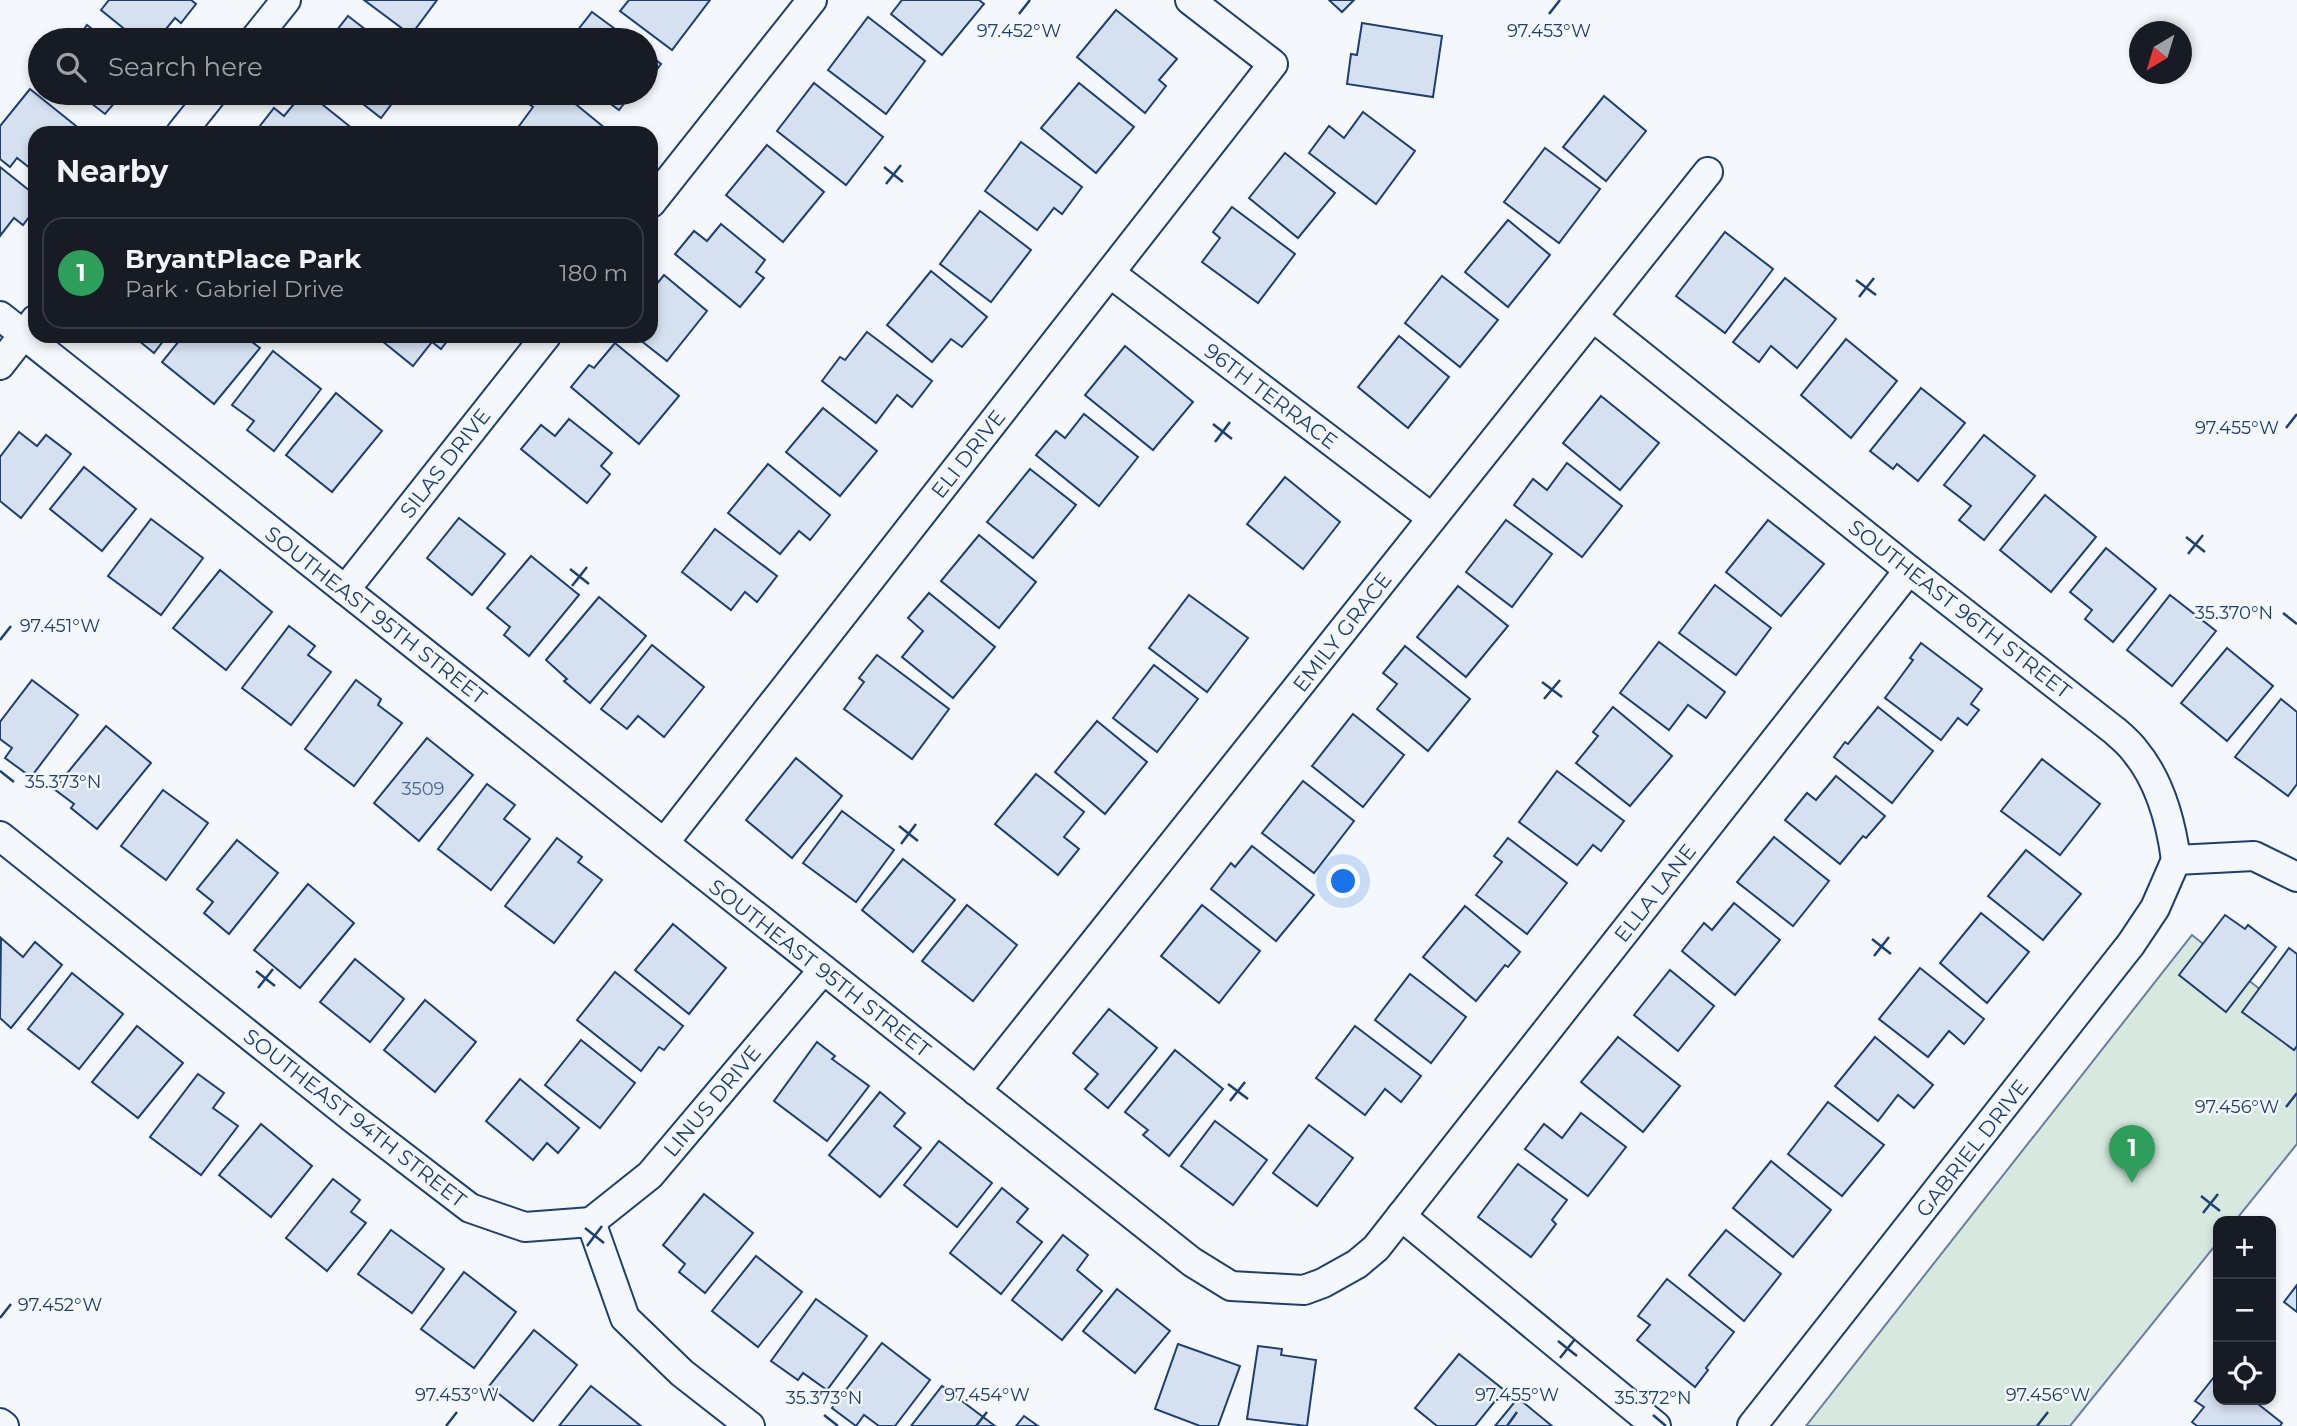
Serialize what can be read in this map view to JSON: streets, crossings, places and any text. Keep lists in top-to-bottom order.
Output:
{
  "streets": {
    "street": [
      "96TH TERRACE",
      "ELI DRIVE",
      "SILAS DRIVE",
      "SOUTHEAST 96TH STREET",
      "SOUTHEAST 95TH STREET",
      "EMILY GRACE",
      "ELLA LANE",
      "LINUS DRIVE",
      "SOUTHEAST 94TH STREET",
      "GABRIEL DRIVE"
    ]
  },
  "crossings": [
    ["96TH TERRACE", "ELI DRIVE"],
    ["96TH TERRACE", "EMILY GRACE"],
    ["ELI DRIVE", "SOUTHEAST 95TH STREET"],
    ["SILAS DRIVE", "SOUTHEAST 95TH STREET"],
    ["SOUTHEAST 96TH STREET", "EMILY GRACE"],
    ["SOUTHEAST 96TH STREET", "ELLA LANE"],
    ["SOUTHEAST 96TH STREET", "GABRIEL DRIVE"],
    ["SOUTHEAST 95TH STREET", "EMILY GRACE"],
    ["SOUTHEAST 95TH STREET", "ELLA LANE"],
    ["SOUTHEAST 95TH STREET", "LINUS DRIVE"],
    ["LINUS DRIVE", "SOUTHEAST 94TH STREET"]
  ],
  "house_numbers": ["3509"],
  "north": "bottom left",
  "page": {
    "search": "Search here",
    "heading": "Nearby",
    "list": [
      {
        "mark": "1",
        "name": "BryantPlace Park",
        "note": "Park · Gabriel Drive",
        "value": "180 m"
      }
    ],
    "pins": "1",
    "map_buttons": ["+", "−"]
  },
  "coordinates": [
    "97.452°W",
    "97.453°W",
    "97.455°W",
    "35.370°N",
    "97.451°W",
    "35.373°N",
    "97.456°W",
    "97.454°W",
    "35.372°N"
  ]
}
